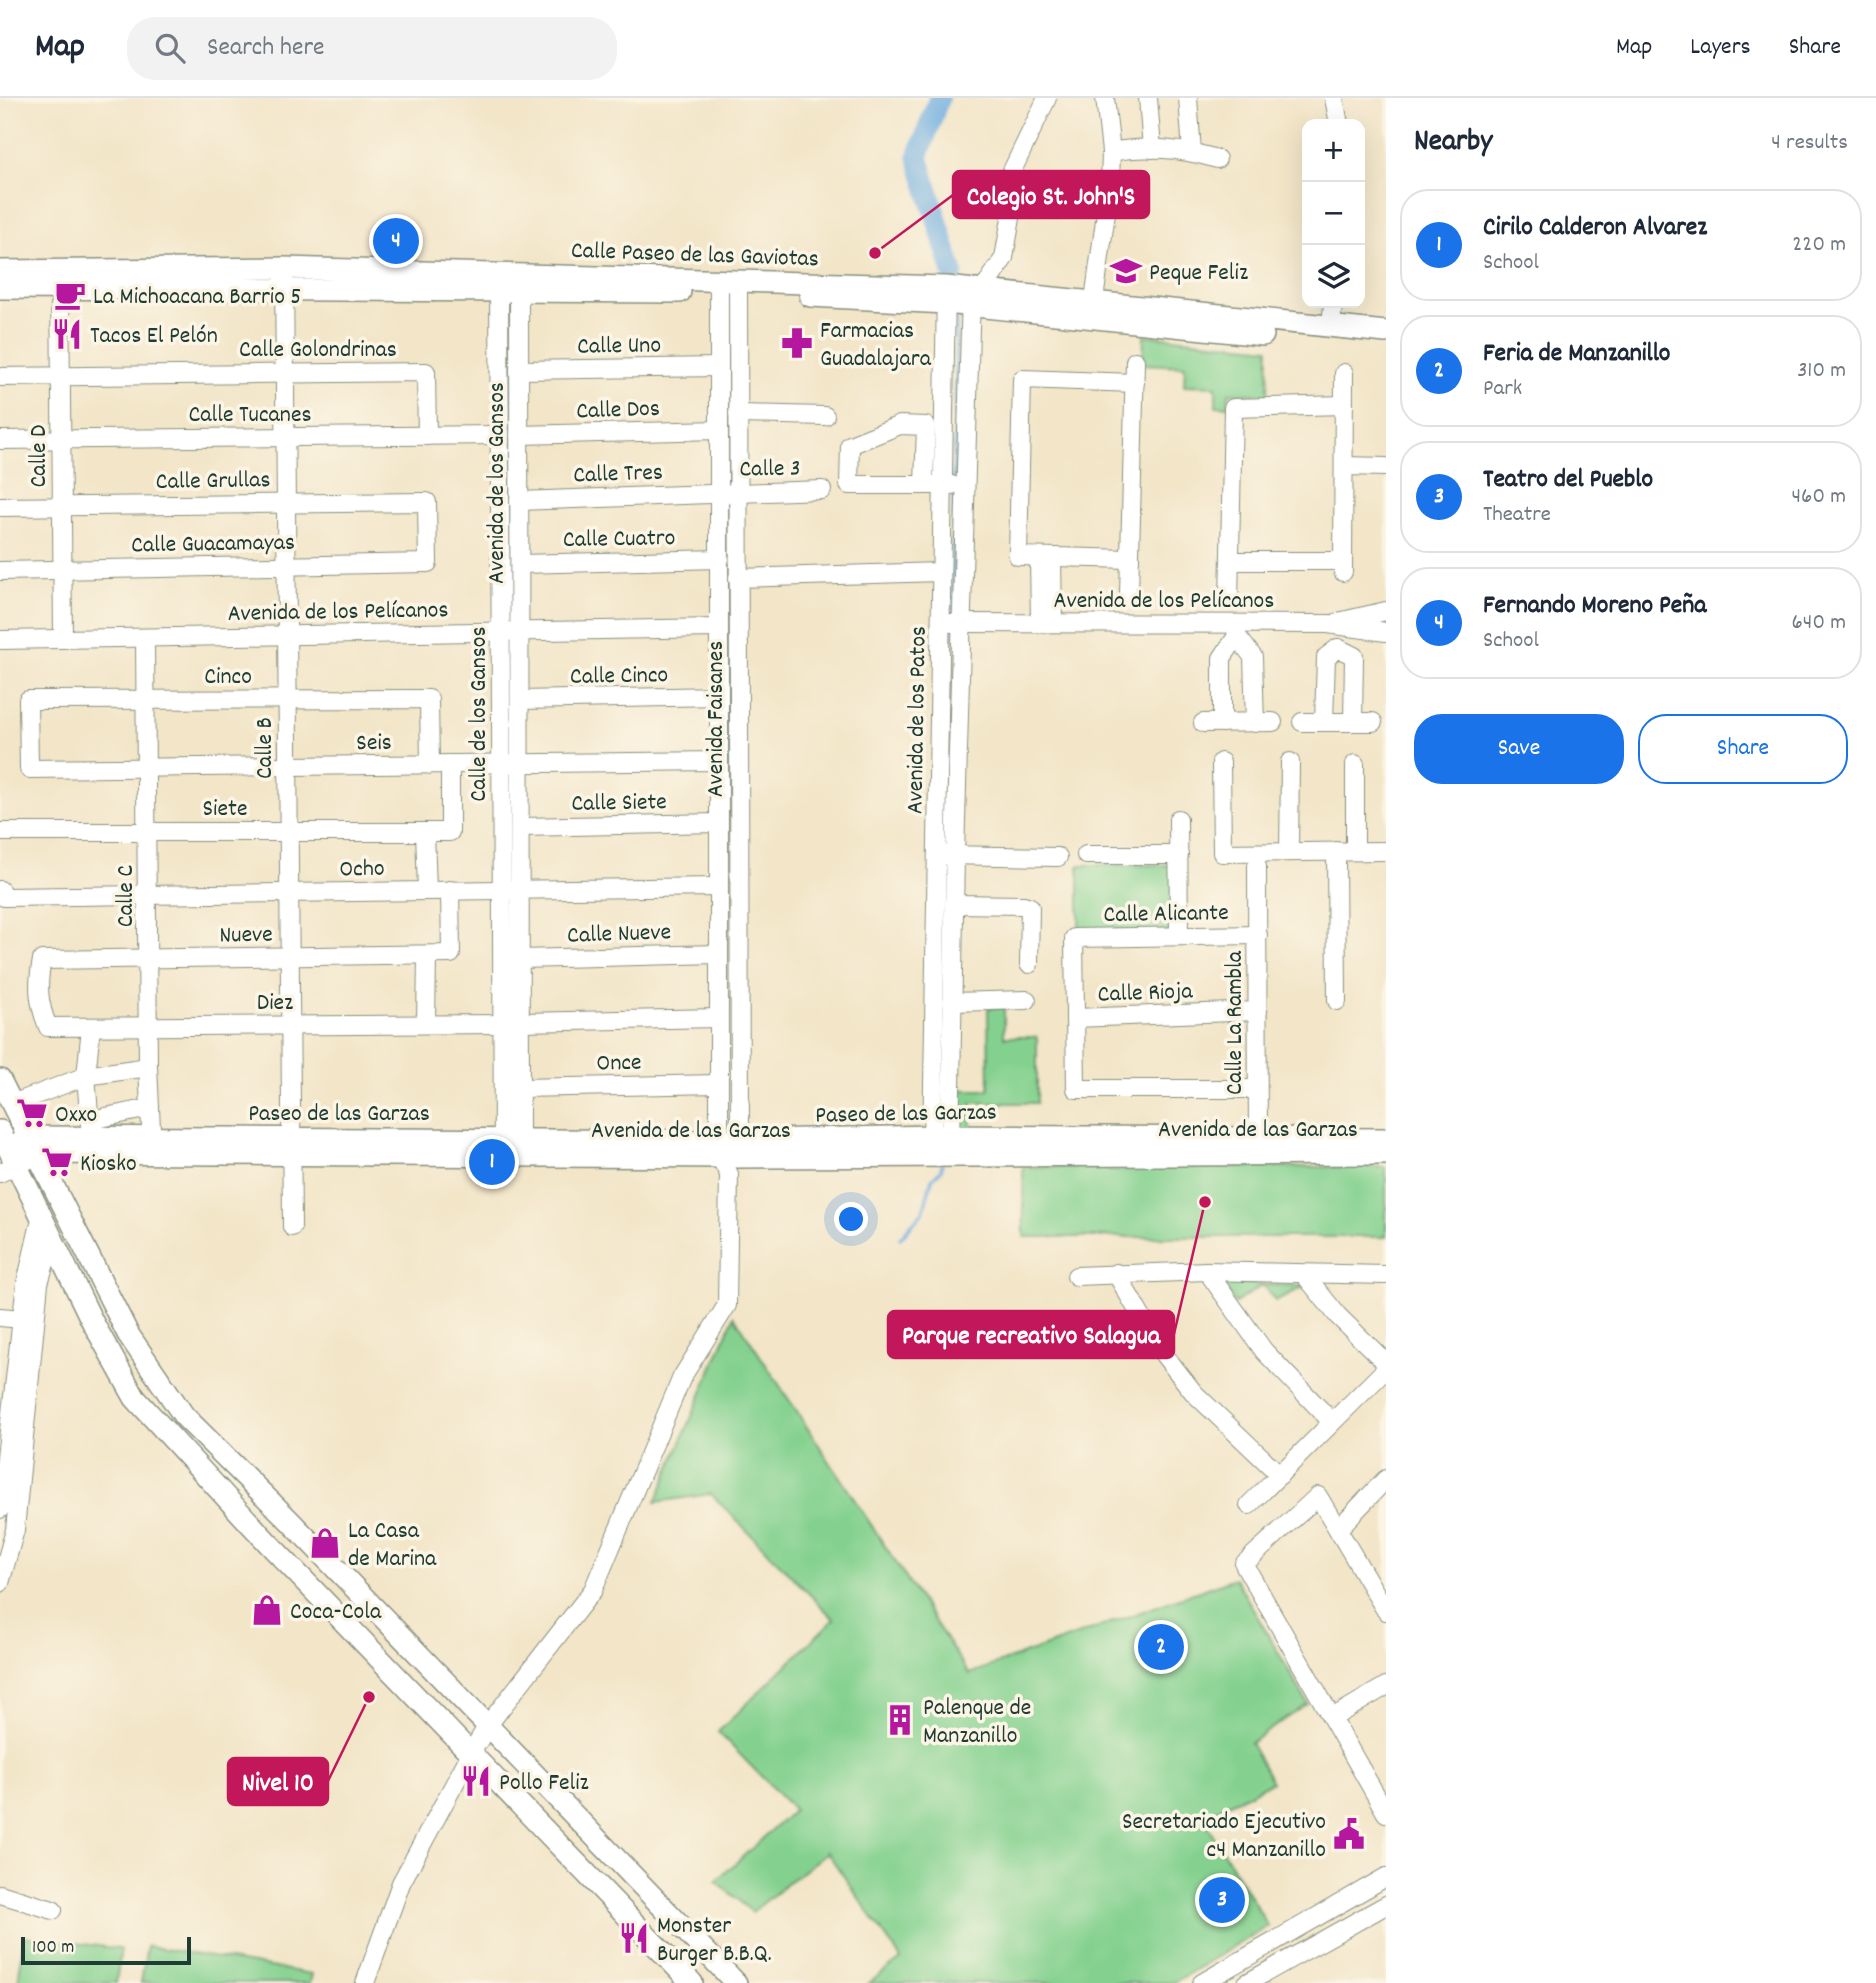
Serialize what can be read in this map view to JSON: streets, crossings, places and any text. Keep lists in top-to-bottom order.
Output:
{
  "streets": {
    "main road": ["Calle Paseo de las Gaviotas", "Avenida de las Garzas"],
    "street": [
      "Calle Uno",
      "Calle Golondrinas",
      "Calle Dos",
      "Calle Tucanes",
      "Calle D",
      "Calle 3",
      "Calle Tres",
      "Calle Grullas",
      "Avenida de los Gansos",
      "Calle Cuatro",
      "Calle Guacamayas",
      "Avenida de los Pelícanos",
      "Calle Cinco",
      "Cinco",
      "Calle de los Gansos",
      "Avenida Faisanes",
      "Avenida de los Patos",
      "Seis",
      "Calle B",
      "Calle Siete",
      "Siete",
      "Ocho",
      "Calle C",
      "Calle Alicante",
      "Calle Nueve",
      "Nueve",
      "Calle Rioja",
      "Diez",
      "Calle La Rambla",
      "Once"
    ]
  },
  "crossings": [
    ["Calle Paseo de las Gaviotas", "Calle D"],
    ["Calle Paseo de las Gaviotas", "Avenida de los Gansos"],
    ["Calle Paseo de las Gaviotas", "Calle de los Gansos"],
    ["Calle Paseo de las Gaviotas", "Avenida Faisanes"],
    ["Calle Paseo de las Gaviotas", "Avenida de los Patos"],
    ["Calle Paseo de las Gaviotas", "Calle B"],
    ["Calle Uno", "Avenida de los Gansos"],
    ["Calle Uno", "Avenida Faisanes"],
    ["Calle Golondrinas", "Calle Tucanes"],
    ["Calle Golondrinas", "Calle D"],
    ["Calle Golondrinas", "Calle B"],
    ["Calle Dos", "Avenida de los Gansos"],
    ["Calle Dos", "Avenida Faisanes"],
    ["Calle Tucanes", "Calle D"],
    ["Calle Tucanes", "Calle de los Gansos"],
    ["Calle Tucanes", "Calle B"],
    ["Calle D", "Calle Grullas"],
    ["Calle D", "Calle Guacamayas"],
    ["Calle D", "Avenida de los Pelícanos"],
    ["Calle 3", "Calle Tres"],
    ["Calle 3", "Avenida Faisanes"],
    ["Calle Tres", "Avenida de los Gansos"],
    ["Calle Tres", "Avenida Faisanes"],
    ["Calle Grullas", "Calle Guacamayas"],
    ["Calle Grullas", "Calle B"],
    ["Avenida de los Gansos", "Calle Cuatro"],
    ["Avenida de los Gansos", "Avenida de los Pelícanos"],
    ["Avenida de los Gansos", "Calle Cinco"],
    ["Avenida de los Gansos", "Calle de los Gansos"],
    ["Avenida de los Gansos", "Seis"],
    ["Avenida de los Gansos", "Calle Siete"],
    ["Avenida de los Gansos", "Ocho"],
    ["Avenida de los Gansos", "Calle Nueve"],
    ["Avenida de los Gansos", "Diez"],
    ["Avenida de los Gansos", "Once"],
    ["Avenida de los Gansos", "Avenida de las Garzas"],
    ["Calle Cuatro", "Avenida Faisanes"],
    ["Calle Guacamayas", "Calle B"],
    ["Avenida de los Pelícanos", "Calle de los Gansos"],
    ["Avenida de los Pelícanos", "Avenida Faisanes"],
    ["Avenida de los Pelícanos", "Avenida de los Patos"],
    ["Avenida de los Pelícanos", "Calle B"],
    ["Avenida de los Pelícanos", "Calle C"],
    ["Calle Cinco", "Avenida Faisanes"],
    ["Cinco", "Seis"],
    ["Cinco", "Calle B"],
    ["Cinco", "Calle C"],
    ["Calle de los Gansos", "Seis"],
    ["Calle de los Gansos", "Ocho"],
    ["Calle de los Gansos", "Diez"],
    ["Calle de los Gansos", "Avenida de las Garzas"],
    ["Avenida Faisanes", "Seis"],
    ["Avenida Faisanes", "Calle Siete"],
    ["Avenida Faisanes", "Ocho"],
    ["Avenida Faisanes", "Calle Nueve"],
    ["Avenida Faisanes", "Diez"],
    ["Avenida Faisanes", "Once"],
    ["Avenida Faisanes", "Avenida de las Garzas"],
    ["Avenida de los Patos", "Avenida de las Garzas"],
    ["Seis", "Calle B"],
    ["Seis", "Siete"],
    ["Seis", "Calle C"],
    ["Calle B", "Siete"],
    ["Calle B", "Ocho"],
    ["Calle B", "Nueve"],
    ["Calle B", "Diez"],
    ["Calle B", "Avenida de las Garzas"],
    ["Siete", "Calle C"],
    ["Ocho", "Calle C"],
    ["Ocho", "Nueve"],
    ["Calle C", "Nueve"],
    ["Calle C", "Diez"],
    ["Calle C", "Avenida de las Garzas"],
    ["Calle Alicante", "Calle Rioja"],
    ["Calle Alicante", "Calle La Rambla"],
    ["Nueve", "Diez"],
    ["Calle Rioja", "Calle La Rambla"],
    ["Calle La Rambla", "Avenida de las Garzas"]
  ],
  "places": {
    "other": ["Colegio St. John'S", "Parque recreativo Salagua", "Nivel 10"],
    "school or university": ["Peque Feliz"],
    "cafe": ["La Michoacana Barrio 5"],
    "restaurant": ["Tacos El Pelón", "Pollo Feliz", "Monster Burger B.B.Q."],
    "pharmacy": ["Farmacias Guadalajara"],
    "supermarket": ["Oxxo", "Kiosko"],
    "shop": ["La Casa de Marina", "Coca-Cola"],
    "building": ["Palenque de Manzanillo"],
    "public building": ["Secretariado Ejecutivo c4 Manzanillo"]
  },
  "scale_bar": "100 m",
  "page": {
    "header": "Map",
    "search": "Search here",
    "nav": ["Map", "Layers", "Share"],
    "heading": ["Nearby", "4 results"],
    "map_buttons": ["+", "−"],
    "list": [
      {
        "mark": "1",
        "name": "Cirilo Calderon Alvarez",
        "note": "School",
        "value": "220 m"
      },
      {
        "mark": "2",
        "name": "Feria de Manzanillo",
        "note": "Park",
        "value": "310 m"
      },
      {
        "mark": "3",
        "name": "Teatro del Pueblo",
        "note": "Theatre",
        "value": "460 m"
      },
      {
        "mark": "4",
        "name": "Fernando Moreno Peña",
        "note": "School",
        "value": "640 m"
      }
    ],
    "pins": [
      "4",
      "1",
      "2",
      "3"
    ],
    "buttons": ["Save", "Share"],
    "scale": "100 m"
  }
}
